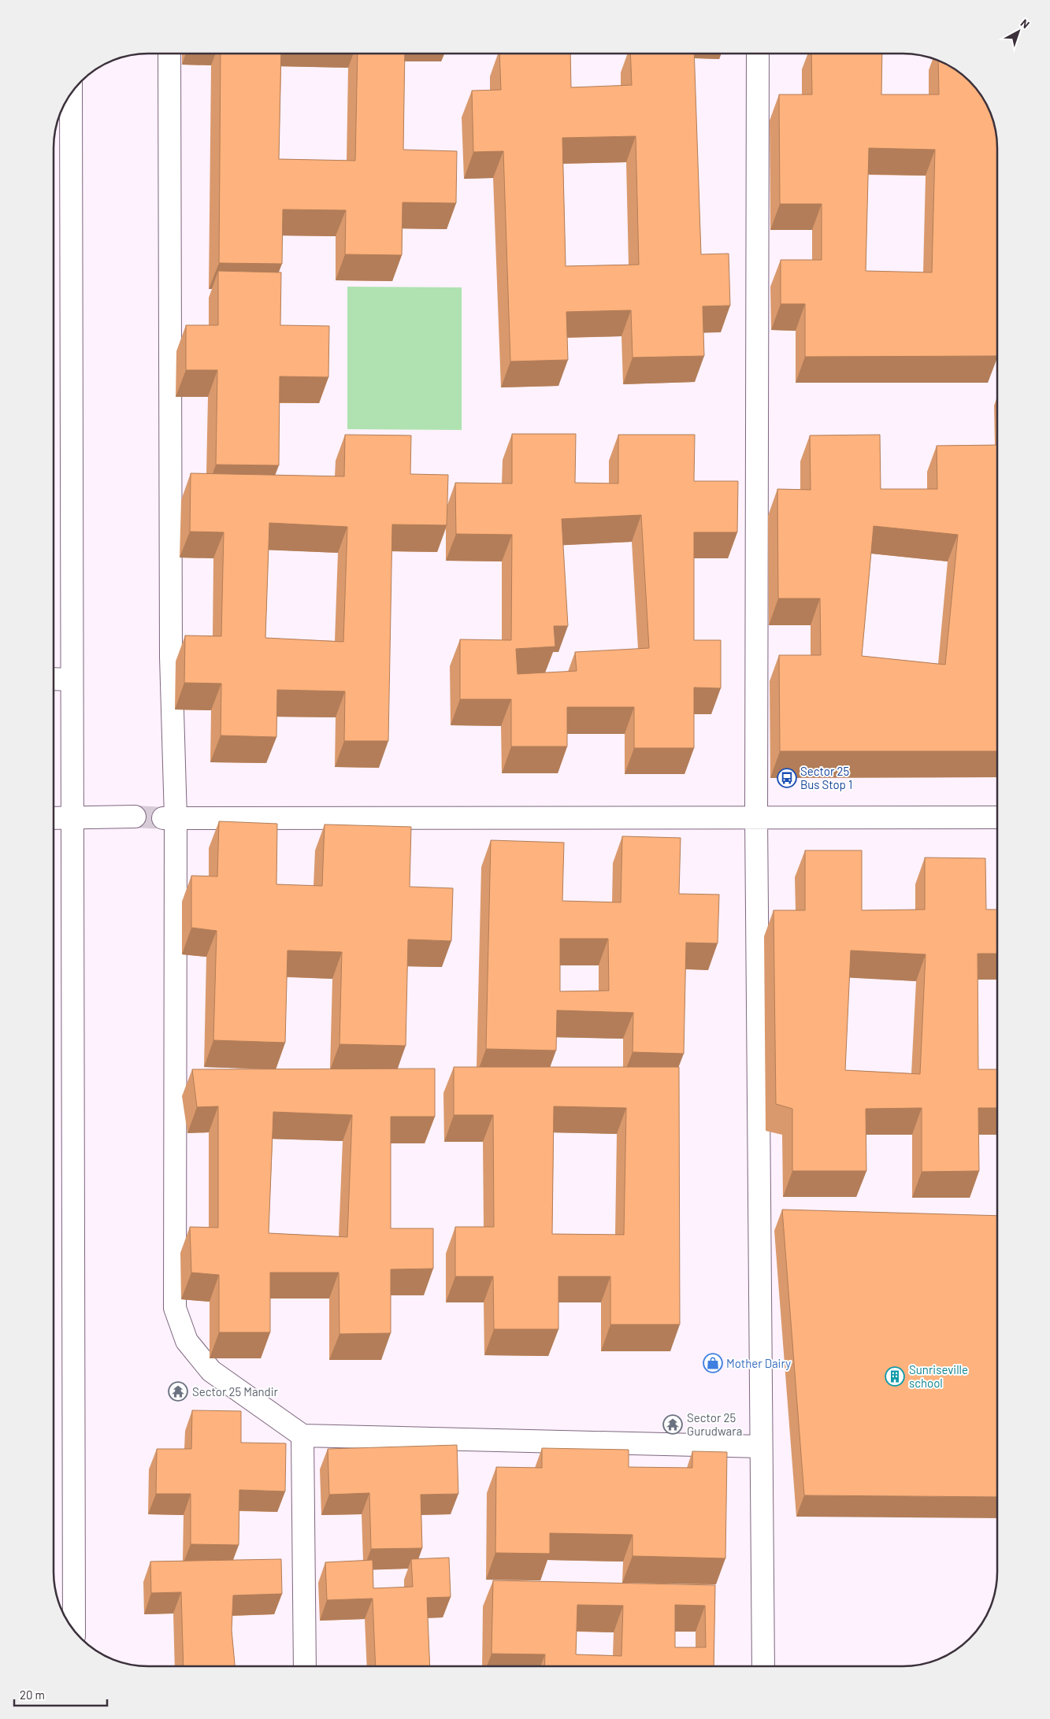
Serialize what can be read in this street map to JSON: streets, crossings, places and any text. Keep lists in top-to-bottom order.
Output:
{
  "places": {
    "bus stop": ["Sector 25 Bus Stop 1"],
    "shop": ["Mother Dairy"],
    "building": ["Sunriseville school"],
    "temple": ["Sector 25 Mandir", "Sector 25 Gurudwara"]
  },
  "scale_bar": "20 m",
  "north": "top right"
}
